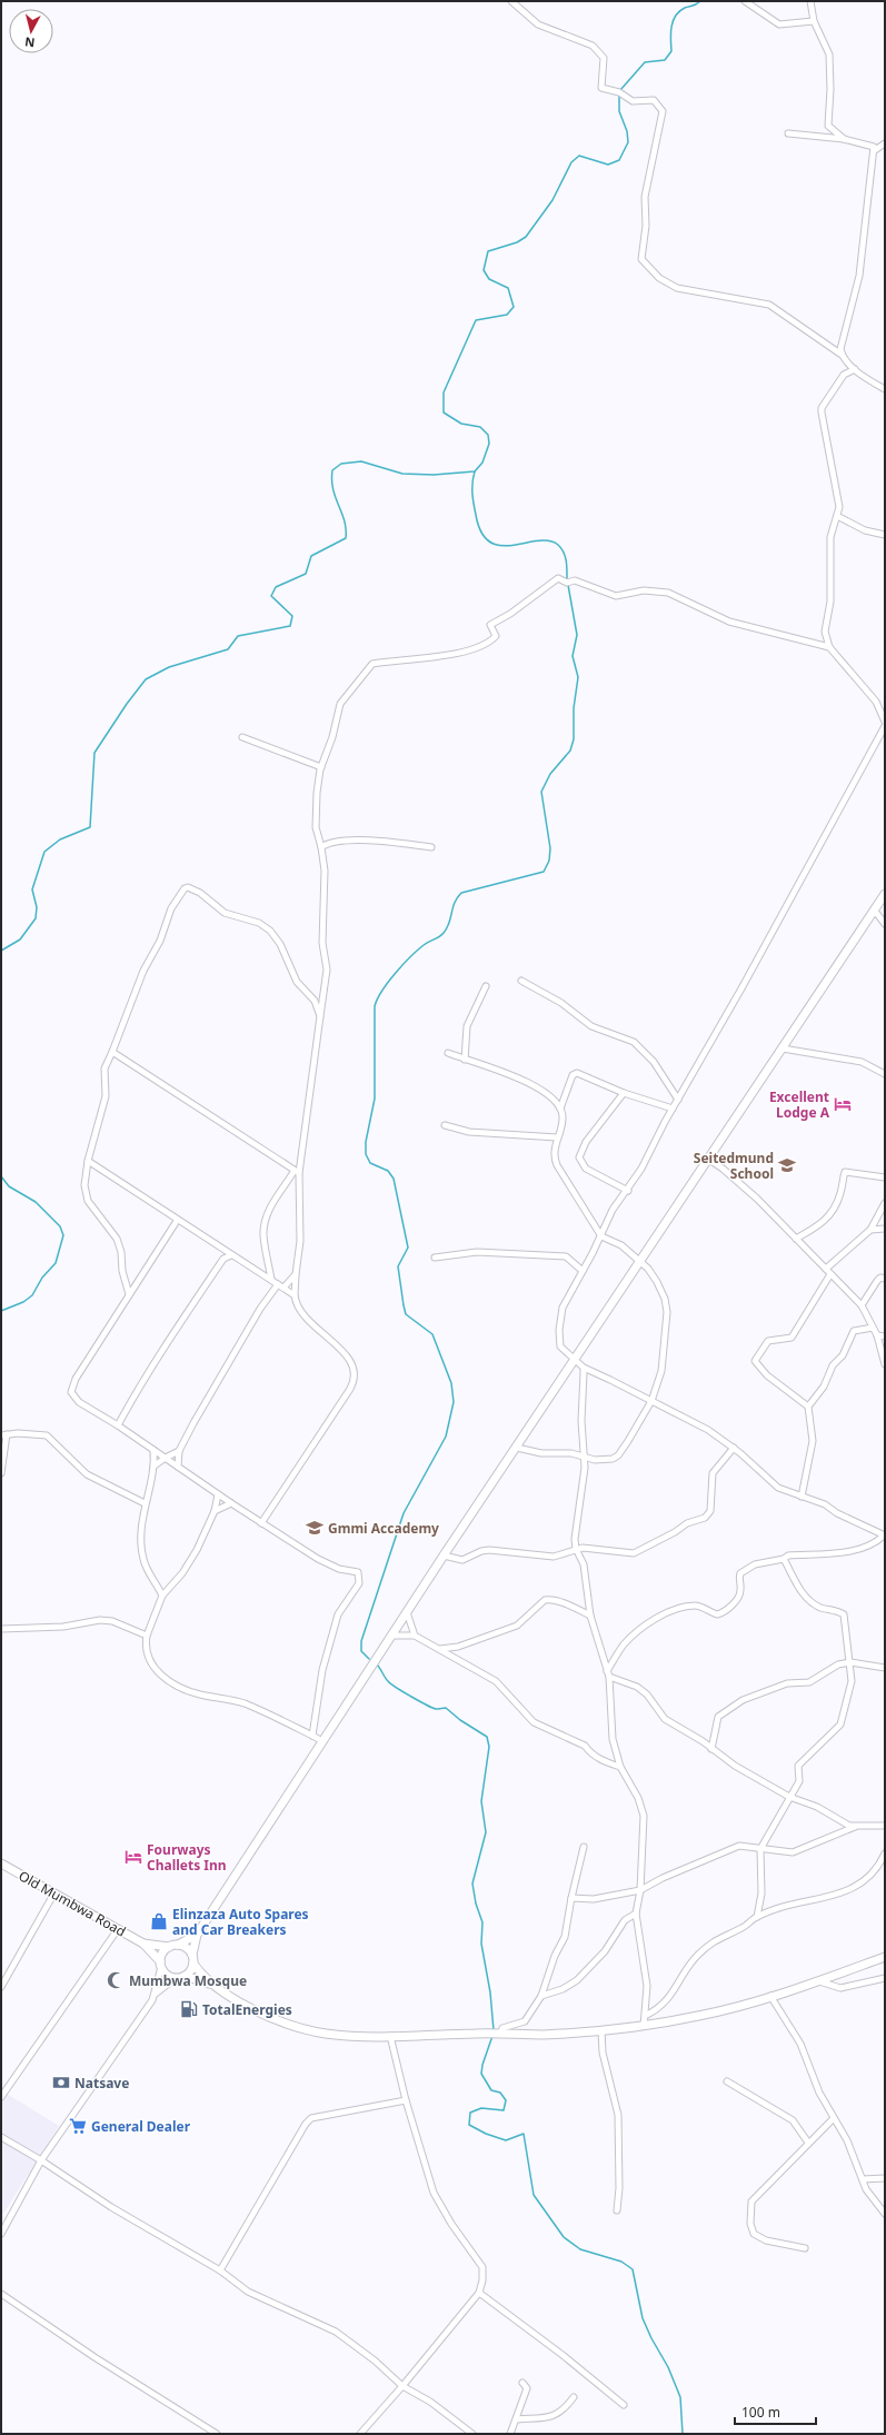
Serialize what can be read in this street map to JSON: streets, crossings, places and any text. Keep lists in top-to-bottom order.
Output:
{
  "streets": {
    "main road": ["Old Mumbwa Road"]
  },
  "places": {
    "hotel": ["Excellent Lodge A", "Fourways Challets Inn"],
    "school or university": ["Seitedmund School", "Gmmi Accademy"],
    "shop": ["Elinzaza Auto Spares and Car Breakers"],
    "mosque": ["Mumbwa Mosque"],
    "fuel station": ["TotalEnergies"],
    "bank": ["Natsave"],
    "supermarket": ["General Dealer"]
  },
  "scale_bar": "100 m",
  "north": "bottom"
}
